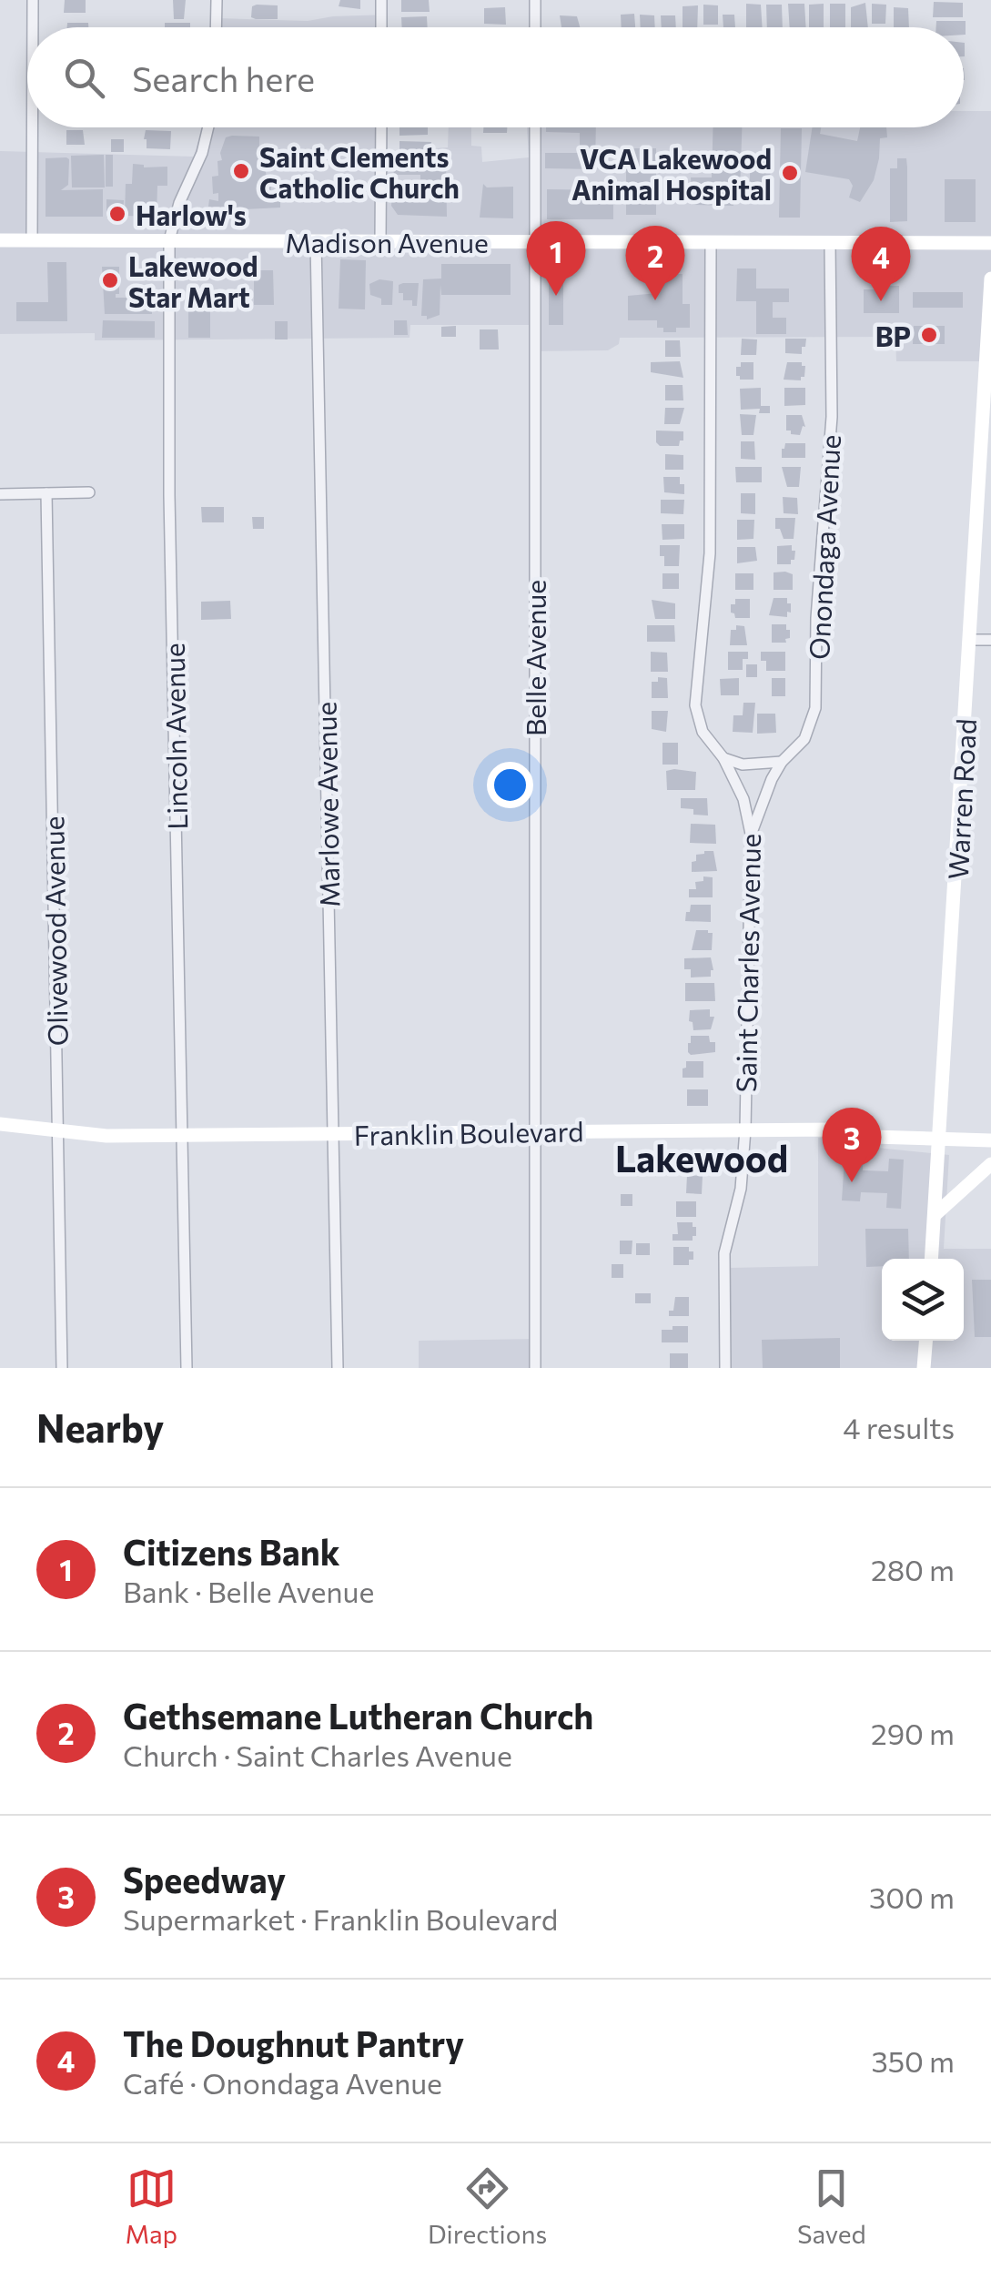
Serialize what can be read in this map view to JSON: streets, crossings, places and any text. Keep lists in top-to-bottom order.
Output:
{
  "streets": {
    "main road": ["Madison Avenue", "Warren Road", "Franklin Boulevard"],
    "street": [
      "Onondaga Avenue",
      "Belle Avenue",
      "Lincoln Avenue",
      "Marlowe Avenue",
      "Olivewood Avenue",
      "Saint Charles Avenue"
    ]
  },
  "crossings": [
    ["Madison Avenue", "Onondaga Avenue"],
    ["Madison Avenue", "Belle Avenue"],
    ["Madison Avenue", "Lincoln Avenue"],
    ["Madison Avenue", "Marlowe Avenue"],
    ["Madison Avenue", "Saint Charles Avenue"],
    ["Onondaga Avenue", "Saint Charles Avenue"],
    ["Belle Avenue", "Franklin Boulevard"],
    ["Lincoln Avenue", "Franklin Boulevard"],
    ["Warren Road", "Franklin Boulevard"],
    ["Marlowe Avenue", "Franklin Boulevard"],
    ["Olivewood Avenue", "Franklin Boulevard"],
    ["Saint Charles Avenue", "Franklin Boulevard"]
  ],
  "districts": ["Lakewood"],
  "places": [
    "Saint Clements Catholic Church",
    "VCA Lakewood Animal Hospital",
    "Harlow's",
    "Lakewood Star Mart",
    "BP"
  ],
  "page": {
    "search": "Search here",
    "pins": [
      "1",
      "2",
      "4",
      "3"
    ],
    "heading": ["Nearby", "4 results"],
    "list": [
      {
        "mark": "1",
        "name": "Citizens Bank",
        "note": "Bank · Belle Avenue",
        "value": "280 m"
      },
      {
        "mark": "2",
        "name": "Gethsemane Lutheran Church",
        "note": "Church · Saint Charles Avenue",
        "value": "290 m"
      },
      {
        "mark": "3",
        "name": "Speedway",
        "note": "Supermarket · Franklin Boulevard",
        "value": "300 m"
      },
      {
        "mark": "4",
        "name": "The Doughnut Pantry",
        "note": "Café · Onondaga Avenue",
        "value": "350 m"
      }
    ],
    "nav": ["Map", "Directions", "Saved"]
  }
}
